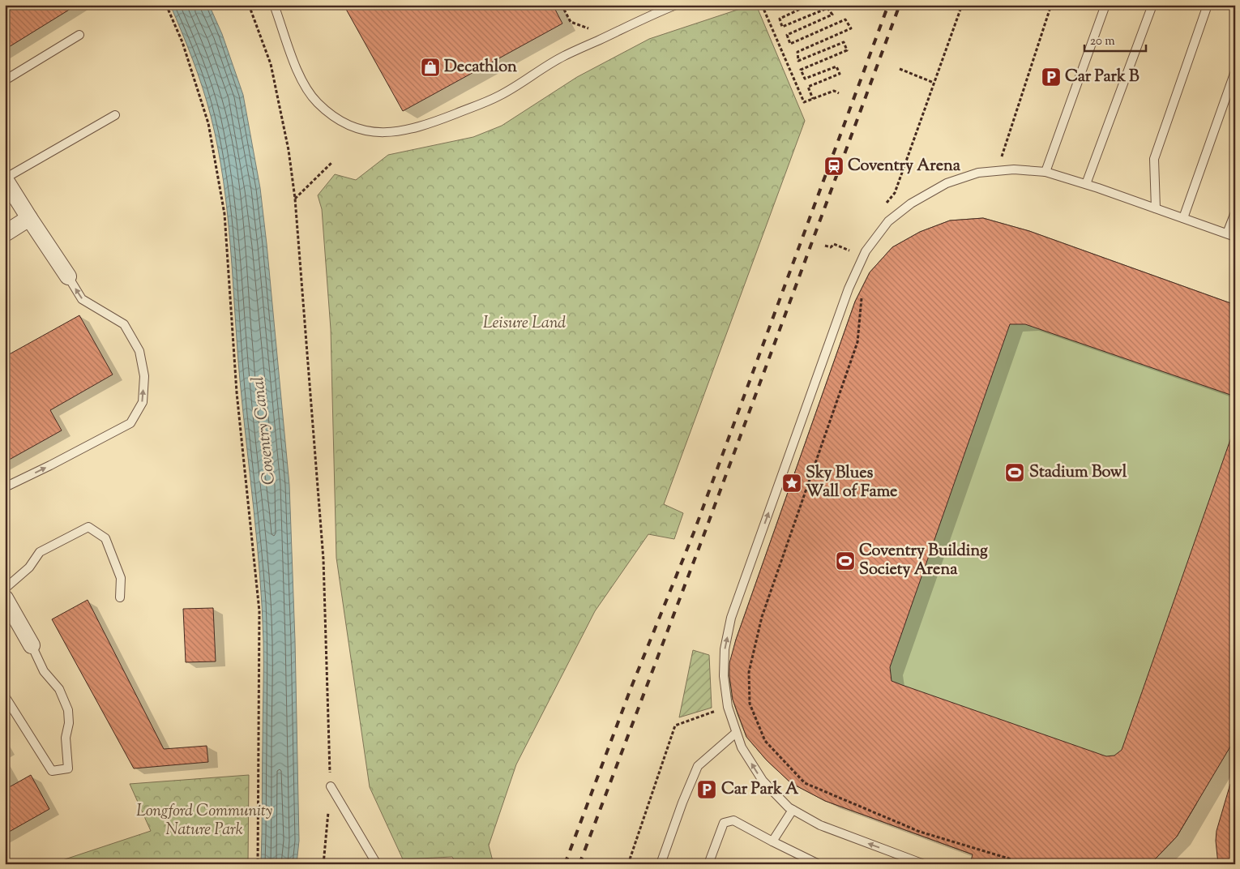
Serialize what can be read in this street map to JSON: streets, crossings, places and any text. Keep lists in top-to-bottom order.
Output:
{
  "water": ["Coventry Canal"],
  "parks": ["Leisure Land", "Longford Community Nature Park"],
  "places": {
    "shop": ["Decathlon"],
    "parking": ["Car Park B", "Car Park A"],
    "station": ["Coventry Arena"],
    "sports": ["Stadium Bowl", "Coventry Building Society Arena"],
    "place": ["Sky Blues Wall of Fame"]
  },
  "scale_bar": "20 m"
}
